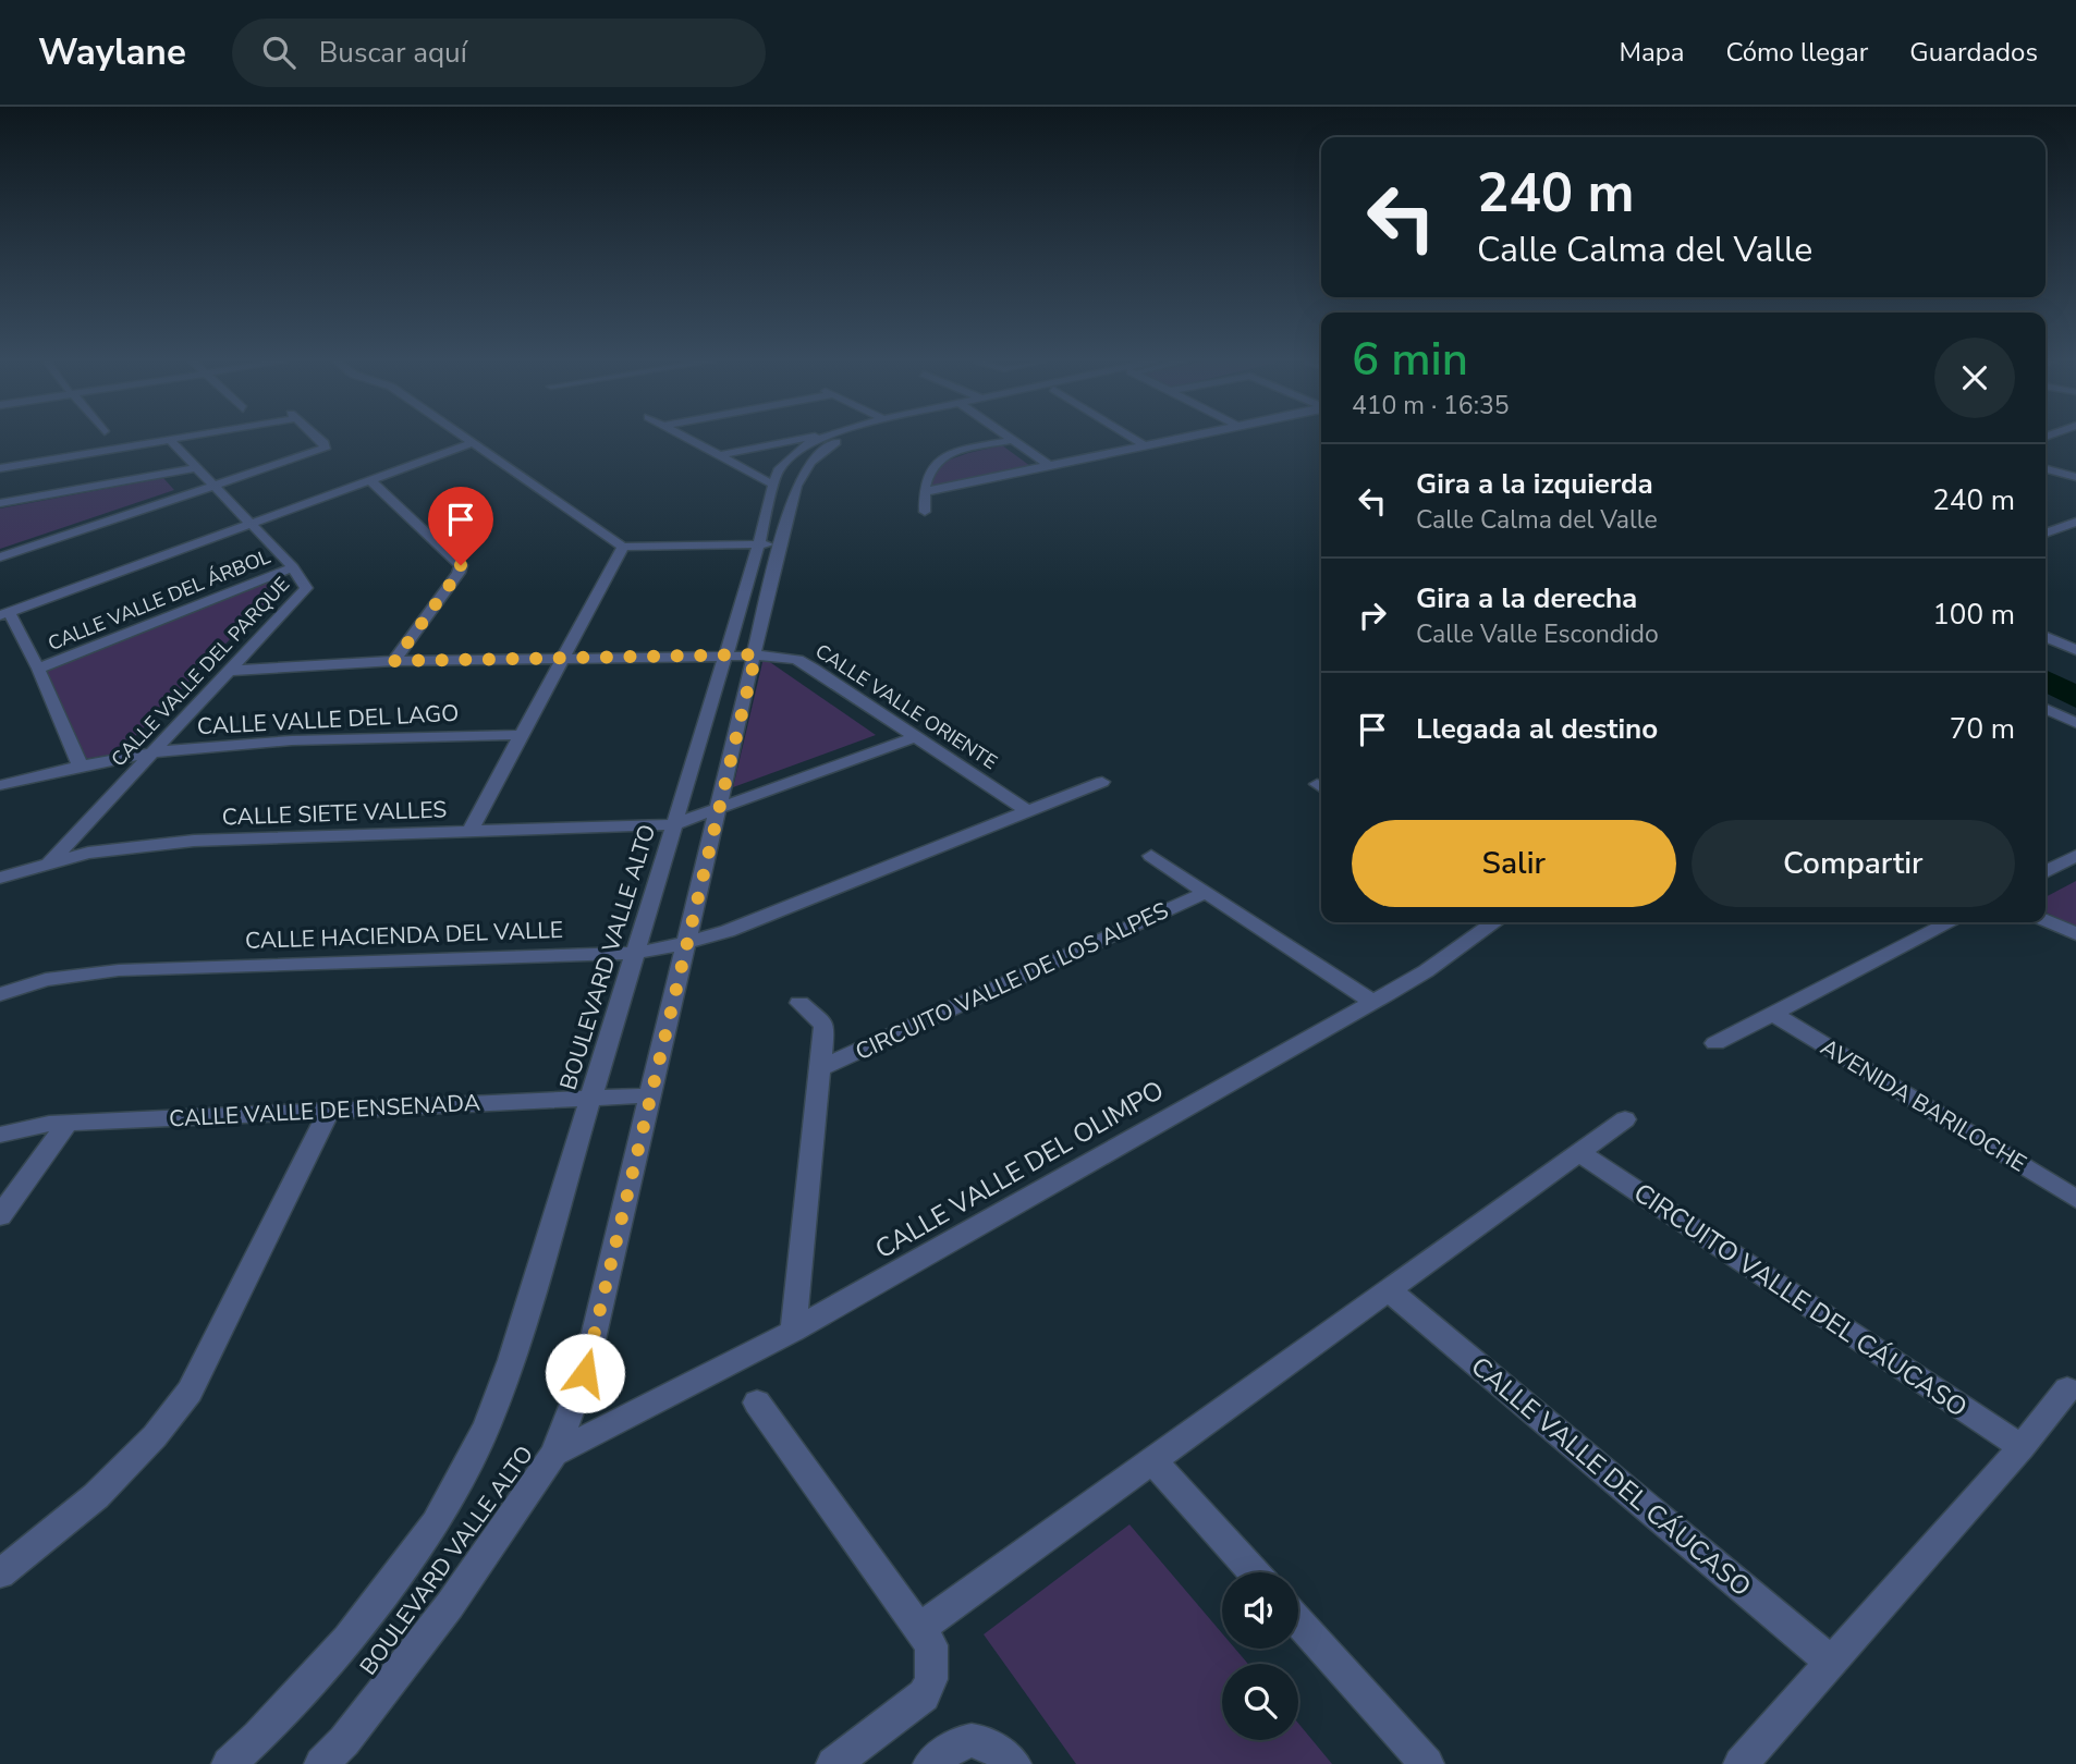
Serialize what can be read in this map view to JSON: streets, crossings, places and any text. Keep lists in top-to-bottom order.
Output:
{
  "streets": {
    "street": [
      "CALLE VALLE DEL ÁRBOL",
      "CALLE VALLE DEL PARQUE",
      "CALLE VALLE ORIENTE",
      "CALLE VALLE DEL LAGO",
      "CALLE SIETE VALLES",
      "CALLE HACIENDA DEL VALLE",
      "BOULEVARD VALLE ALTO",
      "CIRCUITO VALLE DE LOS ALPES",
      "AVENIDA BARILOCHE",
      "CALLE VALLE DE ENSENADA",
      "CALLE VALLE DEL OLIMPO",
      "CIRCUITO VALLE DEL CÁUCASO",
      "CALLE VALLE DEL CÁUCASO"
    ]
  },
  "crossings": [
    ["CALLE VALLE DEL ÁRBOL", "CALLE VALLE DEL PARQUE"],
    ["CALLE VALLE DEL PARQUE", "CALLE VALLE ORIENTE"],
    ["CALLE VALLE DEL PARQUE", "CALLE VALLE DEL LAGO"],
    ["CALLE VALLE DEL PARQUE", "CALLE SIETE VALLES"],
    ["CALLE VALLE ORIENTE", "CALLE SIETE VALLES"],
    ["CALLE VALLE ORIENTE", "CALLE HACIENDA DEL VALLE"],
    ["CALLE VALLE ORIENTE", "BOULEVARD VALLE ALTO"],
    ["CALLE SIETE VALLES", "BOULEVARD VALLE ALTO"],
    ["CALLE HACIENDA DEL VALLE", "BOULEVARD VALLE ALTO"],
    ["BOULEVARD VALLE ALTO", "CALLE VALLE DE ENSENADA"],
    ["BOULEVARD VALLE ALTO", "CALLE VALLE DEL OLIMPO"],
    ["CIRCUITO VALLE DE LOS ALPES", "CALLE VALLE DEL OLIMPO"]
  ],
  "page": {
    "header": "Waylane",
    "search": "Buscar aquí",
    "nav": ["Mapa", "Cómo llegar", "Guardados"],
    "turn": ["240 m", "Calle Calma del Valle"],
    "heading": ["6 min", "410 m · 16:35"],
    "list": [
      {
        "name": "Gira a la izquierda",
        "note": "Calle Calma del Valle",
        "value": "240 m"
      },
      {
        "name": "Gira a la derecha",
        "note": "Calle Valle Escondido",
        "value": "100 m"
      },
      {
        "name": "Llegada al destino",
        "value": "70 m"
      }
    ],
    "buttons": ["Salir", "Compartir"]
  }
}
